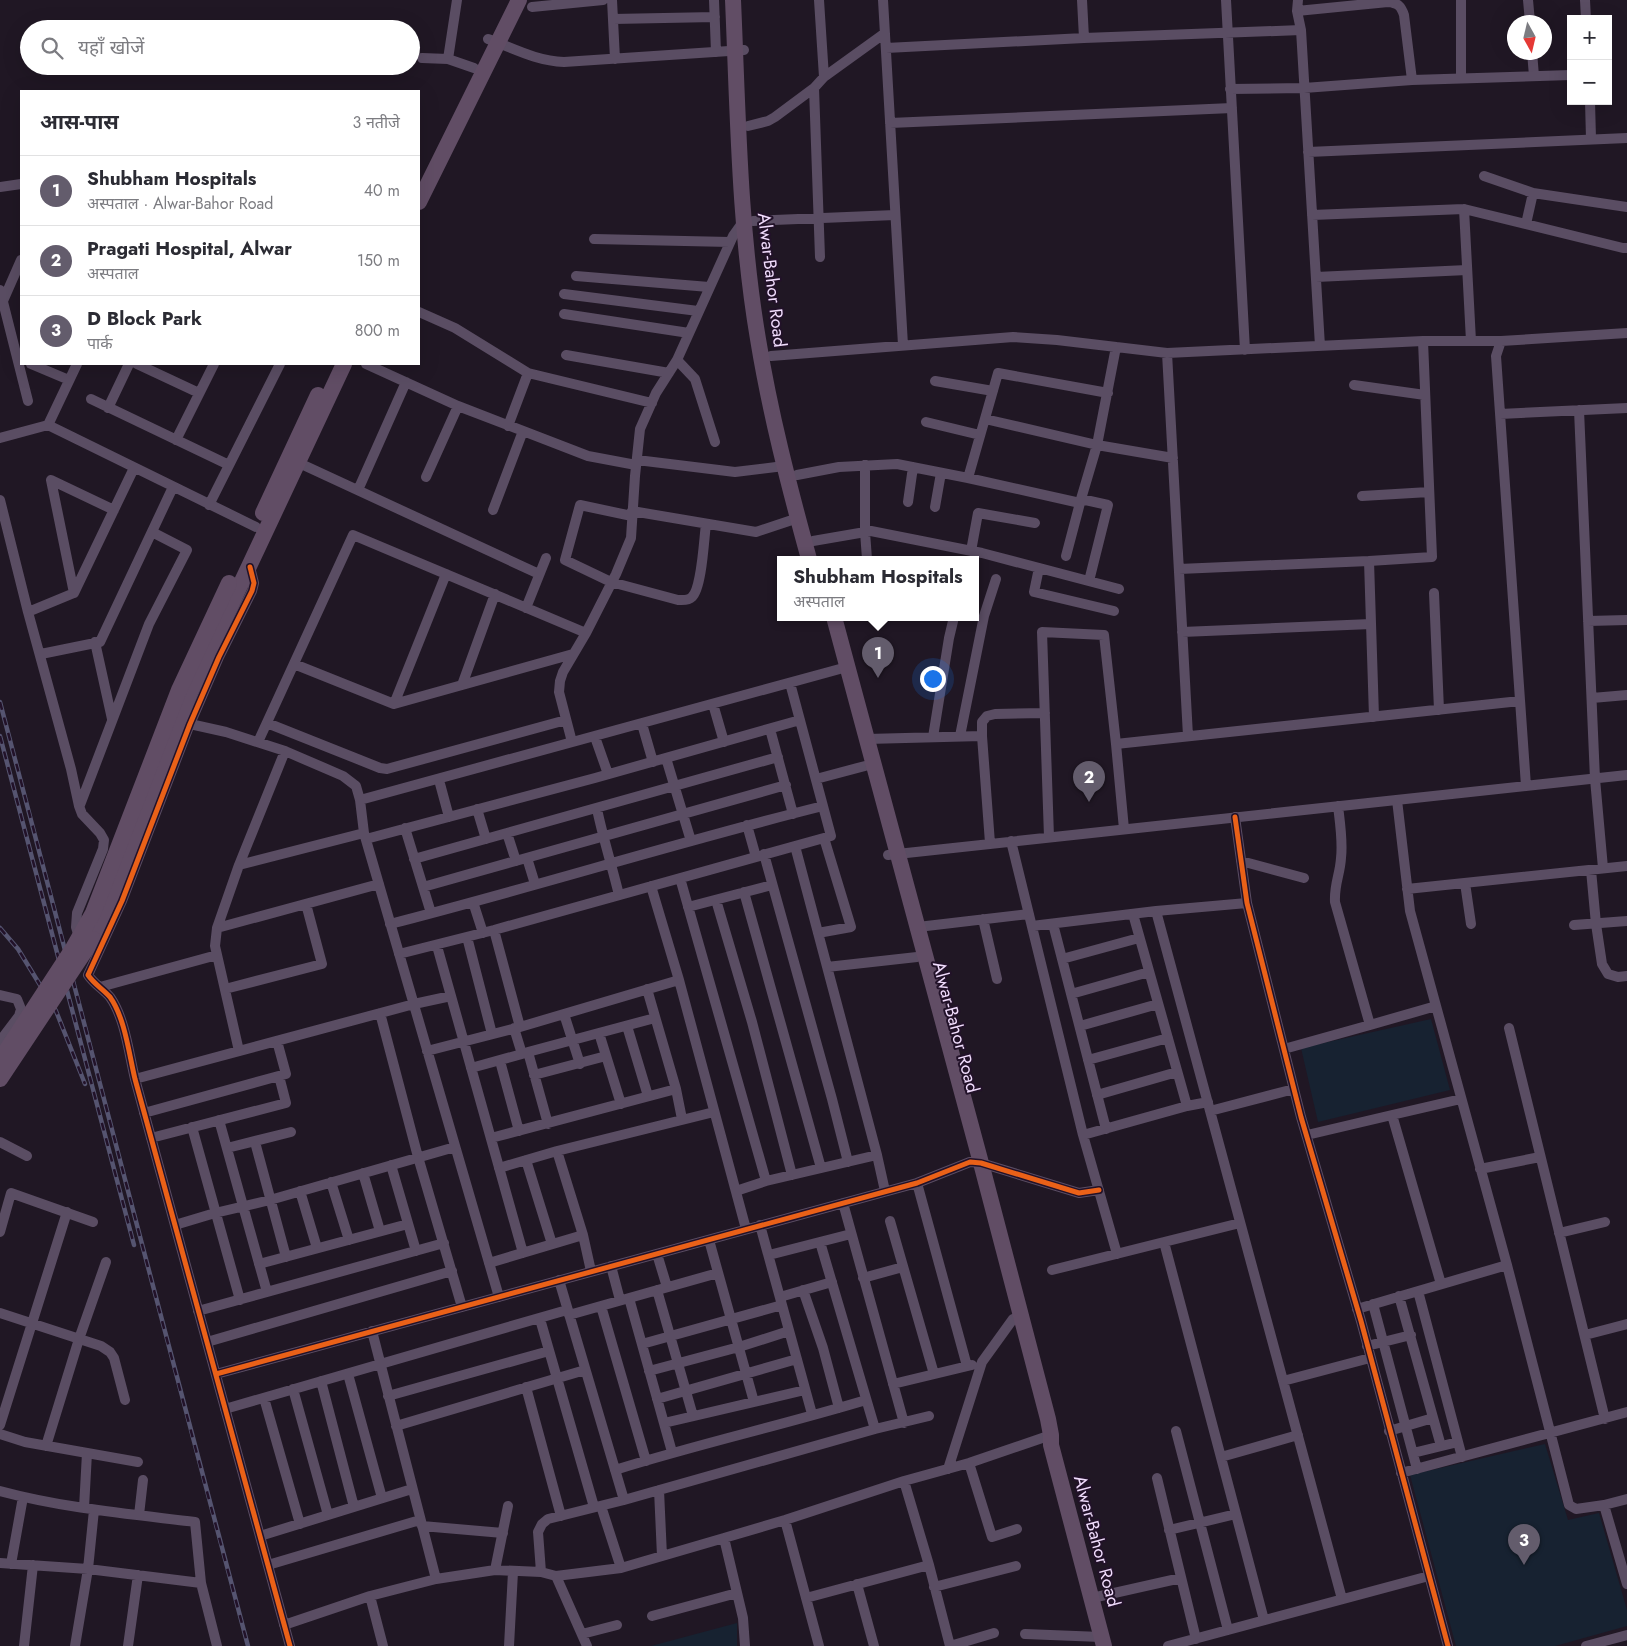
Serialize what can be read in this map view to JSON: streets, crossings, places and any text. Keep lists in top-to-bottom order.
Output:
{
  "streets": {
    "main road": ["Alwar-Bahor Road"]
  },
  "north": "bottom",
  "page": {
    "map_buttons": ["+", "−"],
    "search": "यहाँ खोजें",
    "heading": ["आस-पास", "3 नतीजे"],
    "list": [
      {
        "mark": "1",
        "name": "Shubham Hospitals",
        "note": "अस्पताल · Alwar-Bahor Road",
        "value": "40 m"
      },
      {
        "mark": "2",
        "name": "Pragati Hospital, Alwar",
        "note": "अस्पताल",
        "value": "150 m"
      },
      {
        "mark": "3",
        "name": "D Block Park",
        "note": "पार्क",
        "value": "800 m"
      }
    ],
    "popup": ["Shubham Hospitals", "अस्पताल"],
    "pins": ["1", "2", "3"]
  }
}
